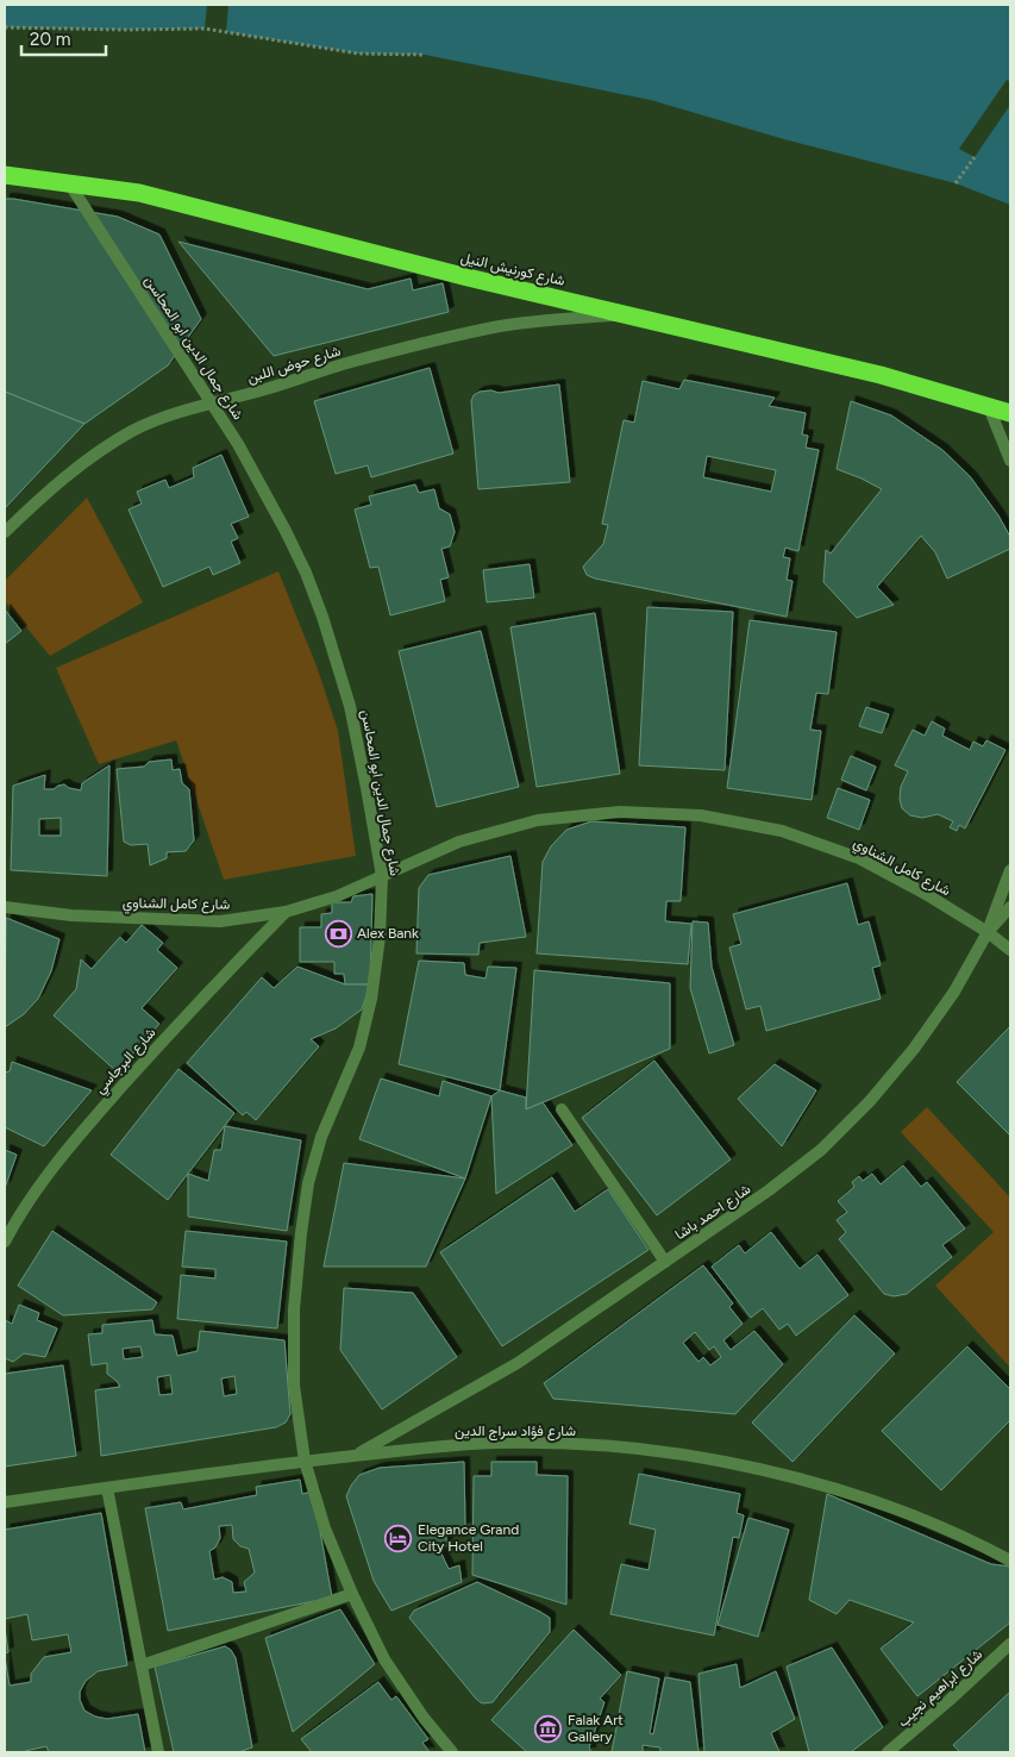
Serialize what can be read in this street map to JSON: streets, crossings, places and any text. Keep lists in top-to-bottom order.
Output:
{
  "streets": {
    "highway": ["شارع كورنيش النيل"],
    "street": [
      "شارع جمال الدين ابو المحاسن",
      "شارع حوض اللبن",
      "شارع كامل الشناوي",
      "شارع البرجاسي",
      "شارع احمد باشا",
      "شارع فؤاد سراج الدين",
      "شارع ابراهيم نجيب"
    ]
  },
  "crossings": [
    ["شارع كورنيش النيل", "شارع جمال الدين ابو المحاسن"],
    ["شارع كورنيش النيل", "شارع حوض اللبن"],
    ["شارع جمال الدين ابو المحاسن", "شارع حوض اللبن"],
    ["شارع جمال الدين ابو المحاسن", "شارع كامل الشناوي"],
    ["شارع جمال الدين ابو المحاسن", "شارع فؤاد سراج الدين"],
    ["شارع كامل الشناوي", "شارع البرجاسي"],
    ["شارع كامل الشناوي", "شارع احمد باشا"],
    ["شارع احمد باشا", "شارع فؤاد سراج الدين"]
  ],
  "places": {
    "bank": ["Alex Bank"],
    "hotel": ["Elegance Grand City Hotel"],
    "museum": ["Falak Art Gallery"]
  },
  "scale_bar": "20 m"
}
